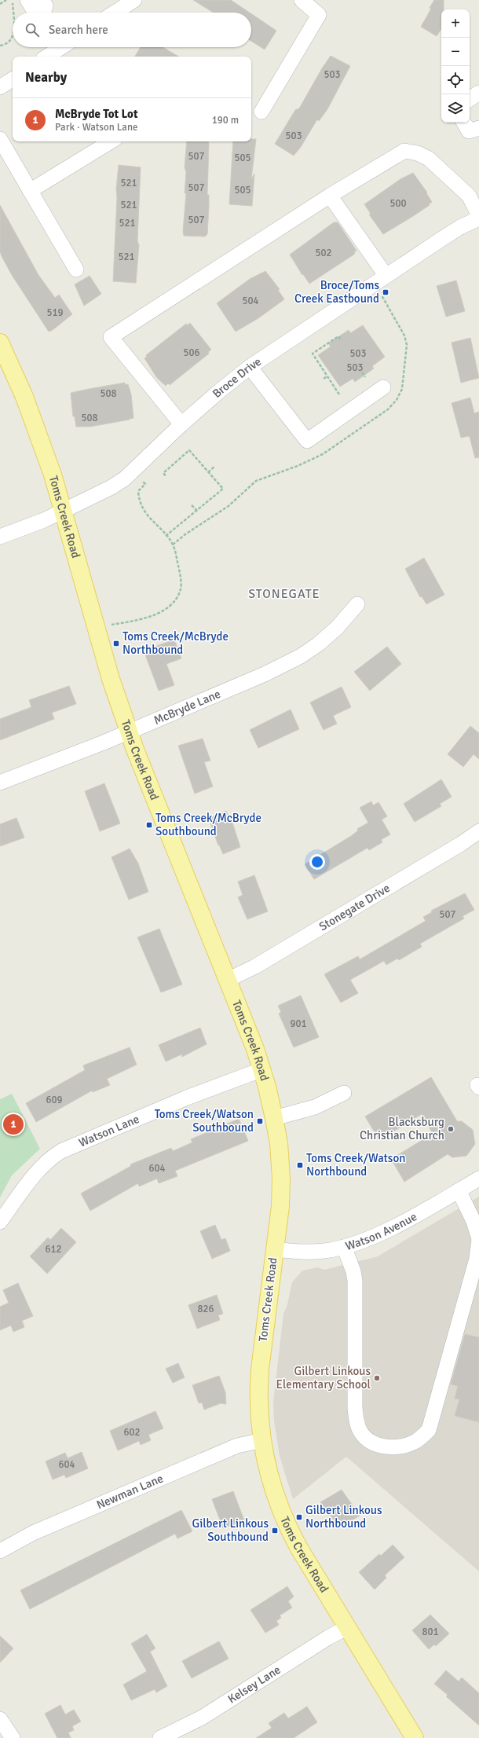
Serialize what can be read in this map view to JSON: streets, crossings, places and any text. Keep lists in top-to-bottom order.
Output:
{
  "streets": {
    "main road": ["Toms Creek Road"],
    "street": [
      "Broce Drive",
      "McBryde Lane",
      "Stonegate Drive",
      "Watson Lane",
      "Watson Avenue",
      "Newman Lane",
      "Kelsey Lane"
    ]
  },
  "crossings": [
    ["Broce Drive", "Toms Creek Road"],
    ["Toms Creek Road", "McBryde Lane"],
    ["Toms Creek Road", "Stonegate Drive"],
    ["Toms Creek Road", "Watson Lane"],
    ["Toms Creek Road", "Watson Avenue"],
    ["Toms Creek Road", "Newman Lane"],
    ["Toms Creek Road", "Kelsey Lane"]
  ],
  "districts": ["STONEGATE"],
  "places": {
    "transit": [
      "Broce/Toms Creek Eastbound",
      "Toms Creek/McBryde Northbound",
      "Toms Creek/McBryde Southbound",
      "Toms Creek/Watson Southbound",
      "Toms Creek/Watson Northbound",
      "Gilbert Linkous Northbound",
      "Gilbert Linkous Southbound"
    ],
    "other": ["Blacksburg Christian Church", "Gilbert Linkous Elementary School"]
  },
  "house_numbers": [
    "503",
    "503",
    "507",
    "505",
    "521",
    "507",
    "505",
    "500",
    "521",
    "507",
    "521",
    "502",
    "521",
    "504",
    "519",
    "506",
    "503",
    "503",
    "508",
    "508",
    "507",
    "901",
    "609",
    "604",
    "612",
    "826",
    "602",
    "604",
    "801"
  ],
  "page": {
    "map_buttons": ["+", "−"],
    "search": "Search here",
    "heading": "Nearby",
    "list": [
      {
        "mark": "1",
        "name": "McBryde Tot Lot",
        "note": "Park · Watson Lane",
        "value": "190 m"
      }
    ],
    "pins": "1"
  }
}
